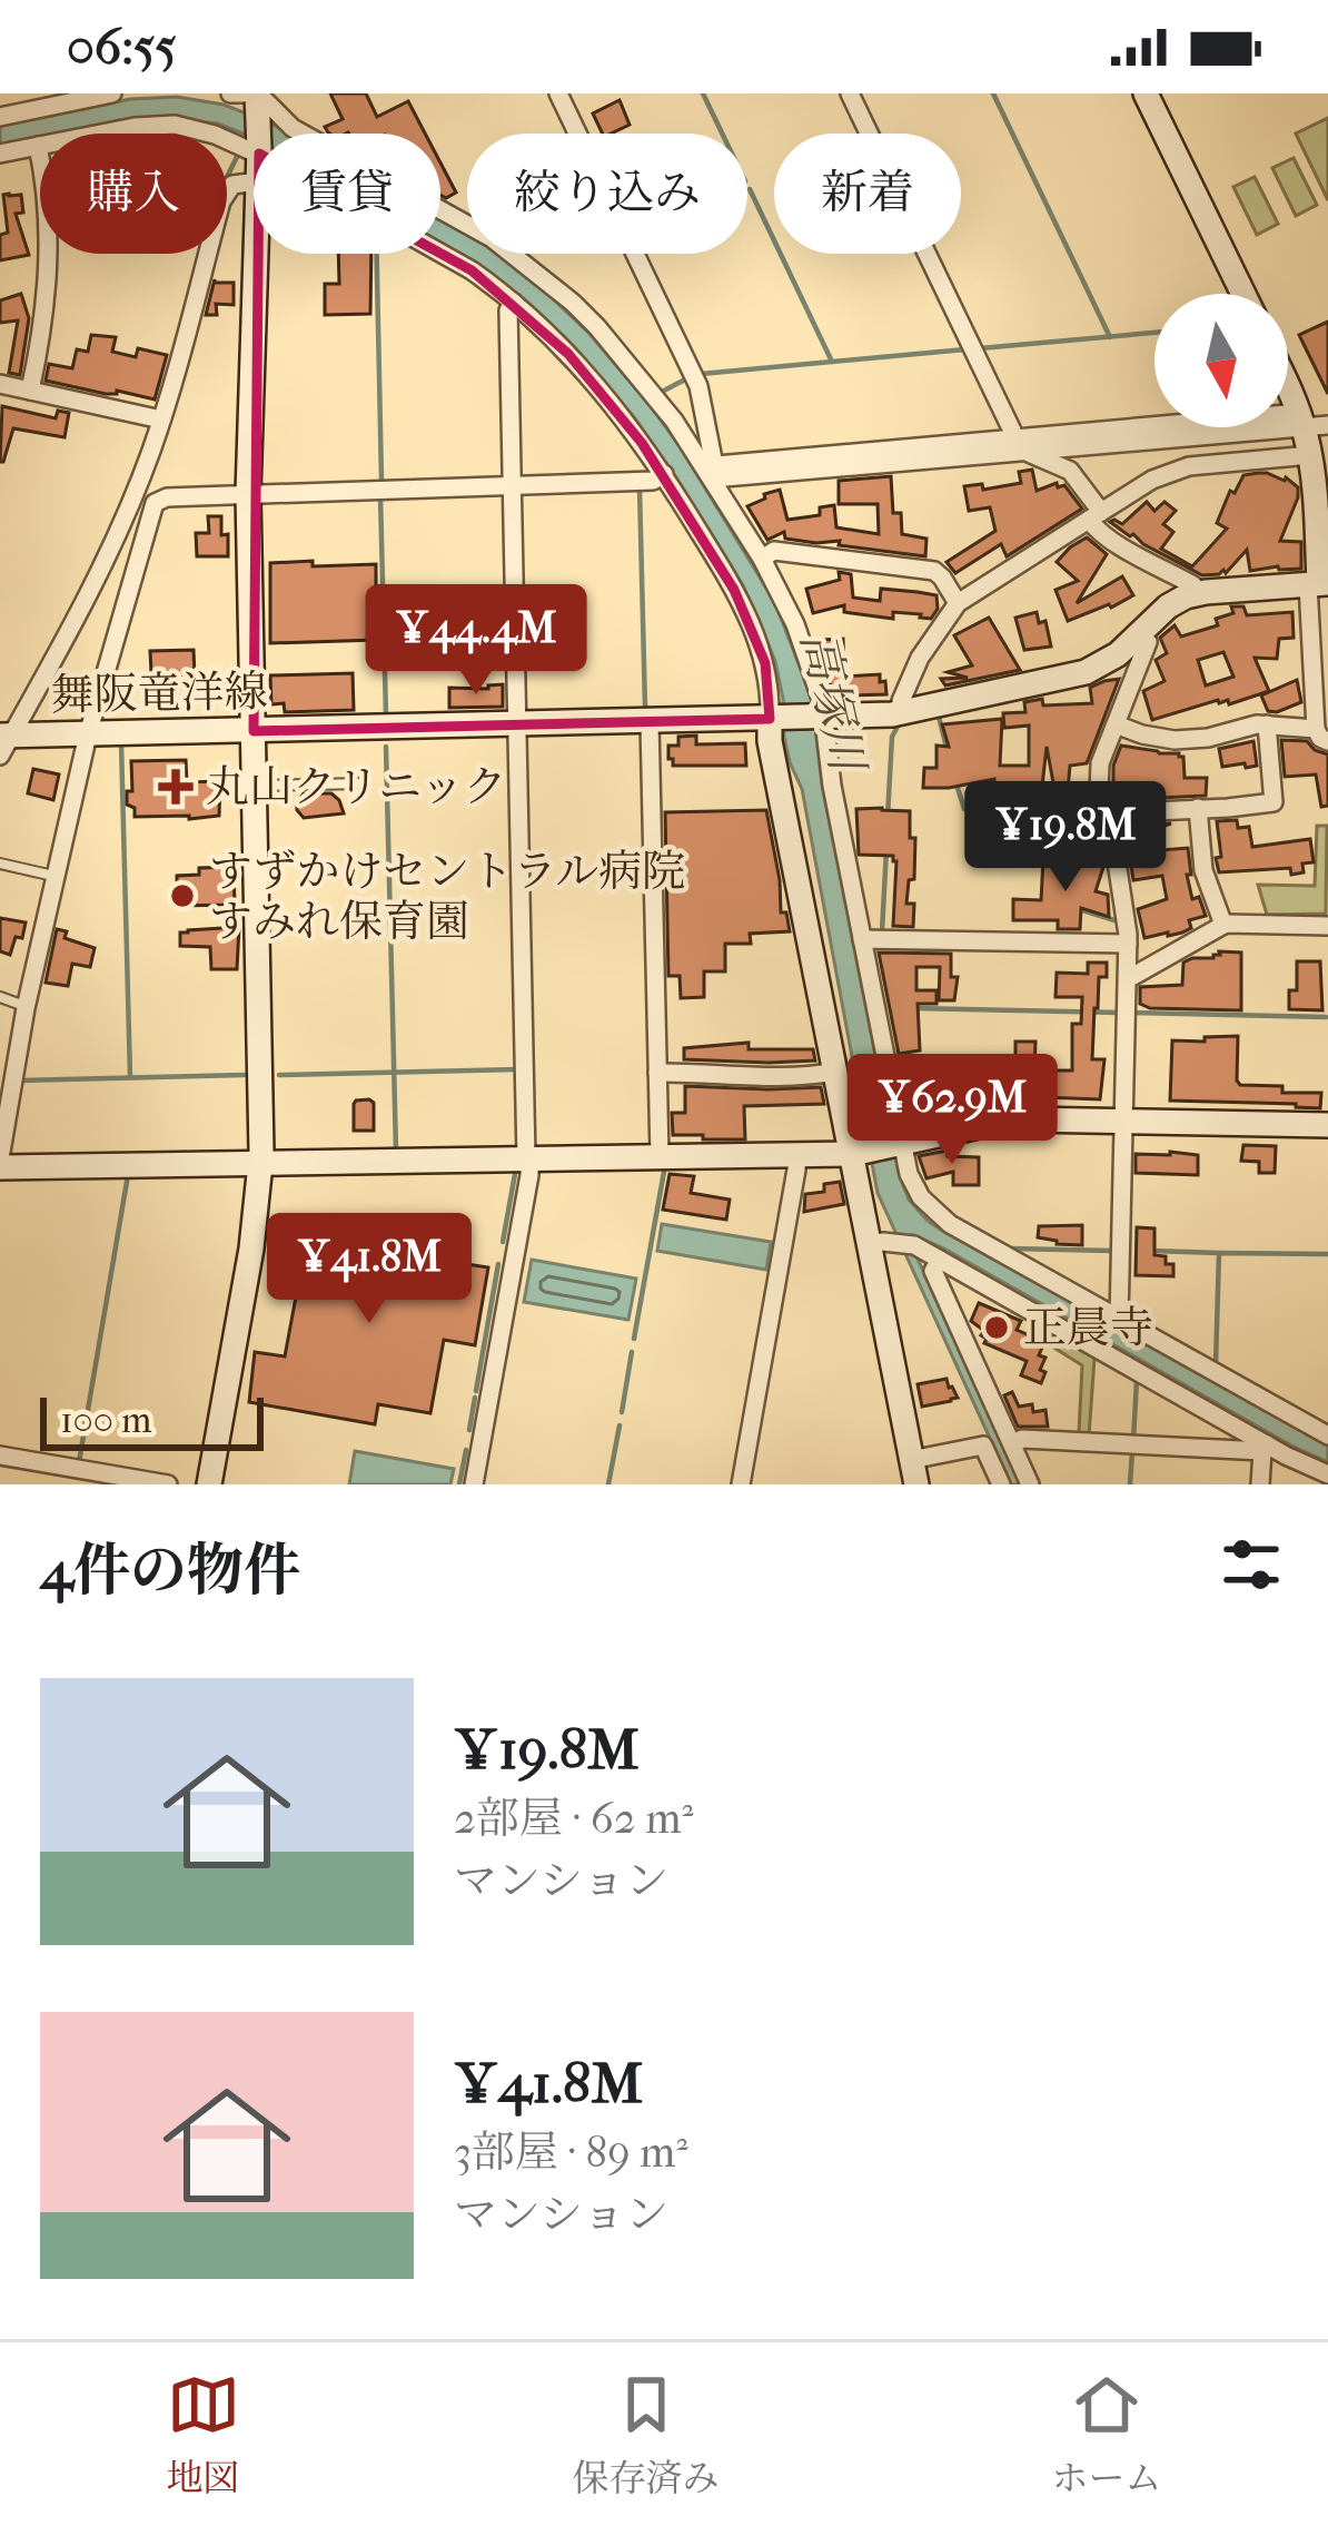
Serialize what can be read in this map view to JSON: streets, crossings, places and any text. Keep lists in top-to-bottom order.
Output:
{
  "streets": {
    "street": ["舞阪竜洋線"]
  },
  "water": ["高塚川"],
  "places": {
    "health": ["丸山クリニック"],
    "other": ["すずかけセントラル病院 すみれ保育園", "正晨寺"]
  },
  "scale_bar": "100 m",
  "north": "bottom",
  "page": {
    "status": "06:55",
    "chip": [
      "購入",
      "賃貸",
      "絞り込み",
      "新着"
    ],
    "price": [
      "¥44.4M",
      "¥19.8M",
      "¥62.9M",
      "¥41.8M"
    ],
    "scale": "100 m",
    "heading": "4件の物件",
    "list": [
      {
        "name": "¥19.8M",
        "note": "2部屋 · 62 m² · マンション"
      },
      {
        "name": "¥41.8M",
        "note": "3部屋 · 89 m² · マンション"
      }
    ],
    "tabs": ["地図", "保存済み", "ホーム"]
  }
}
